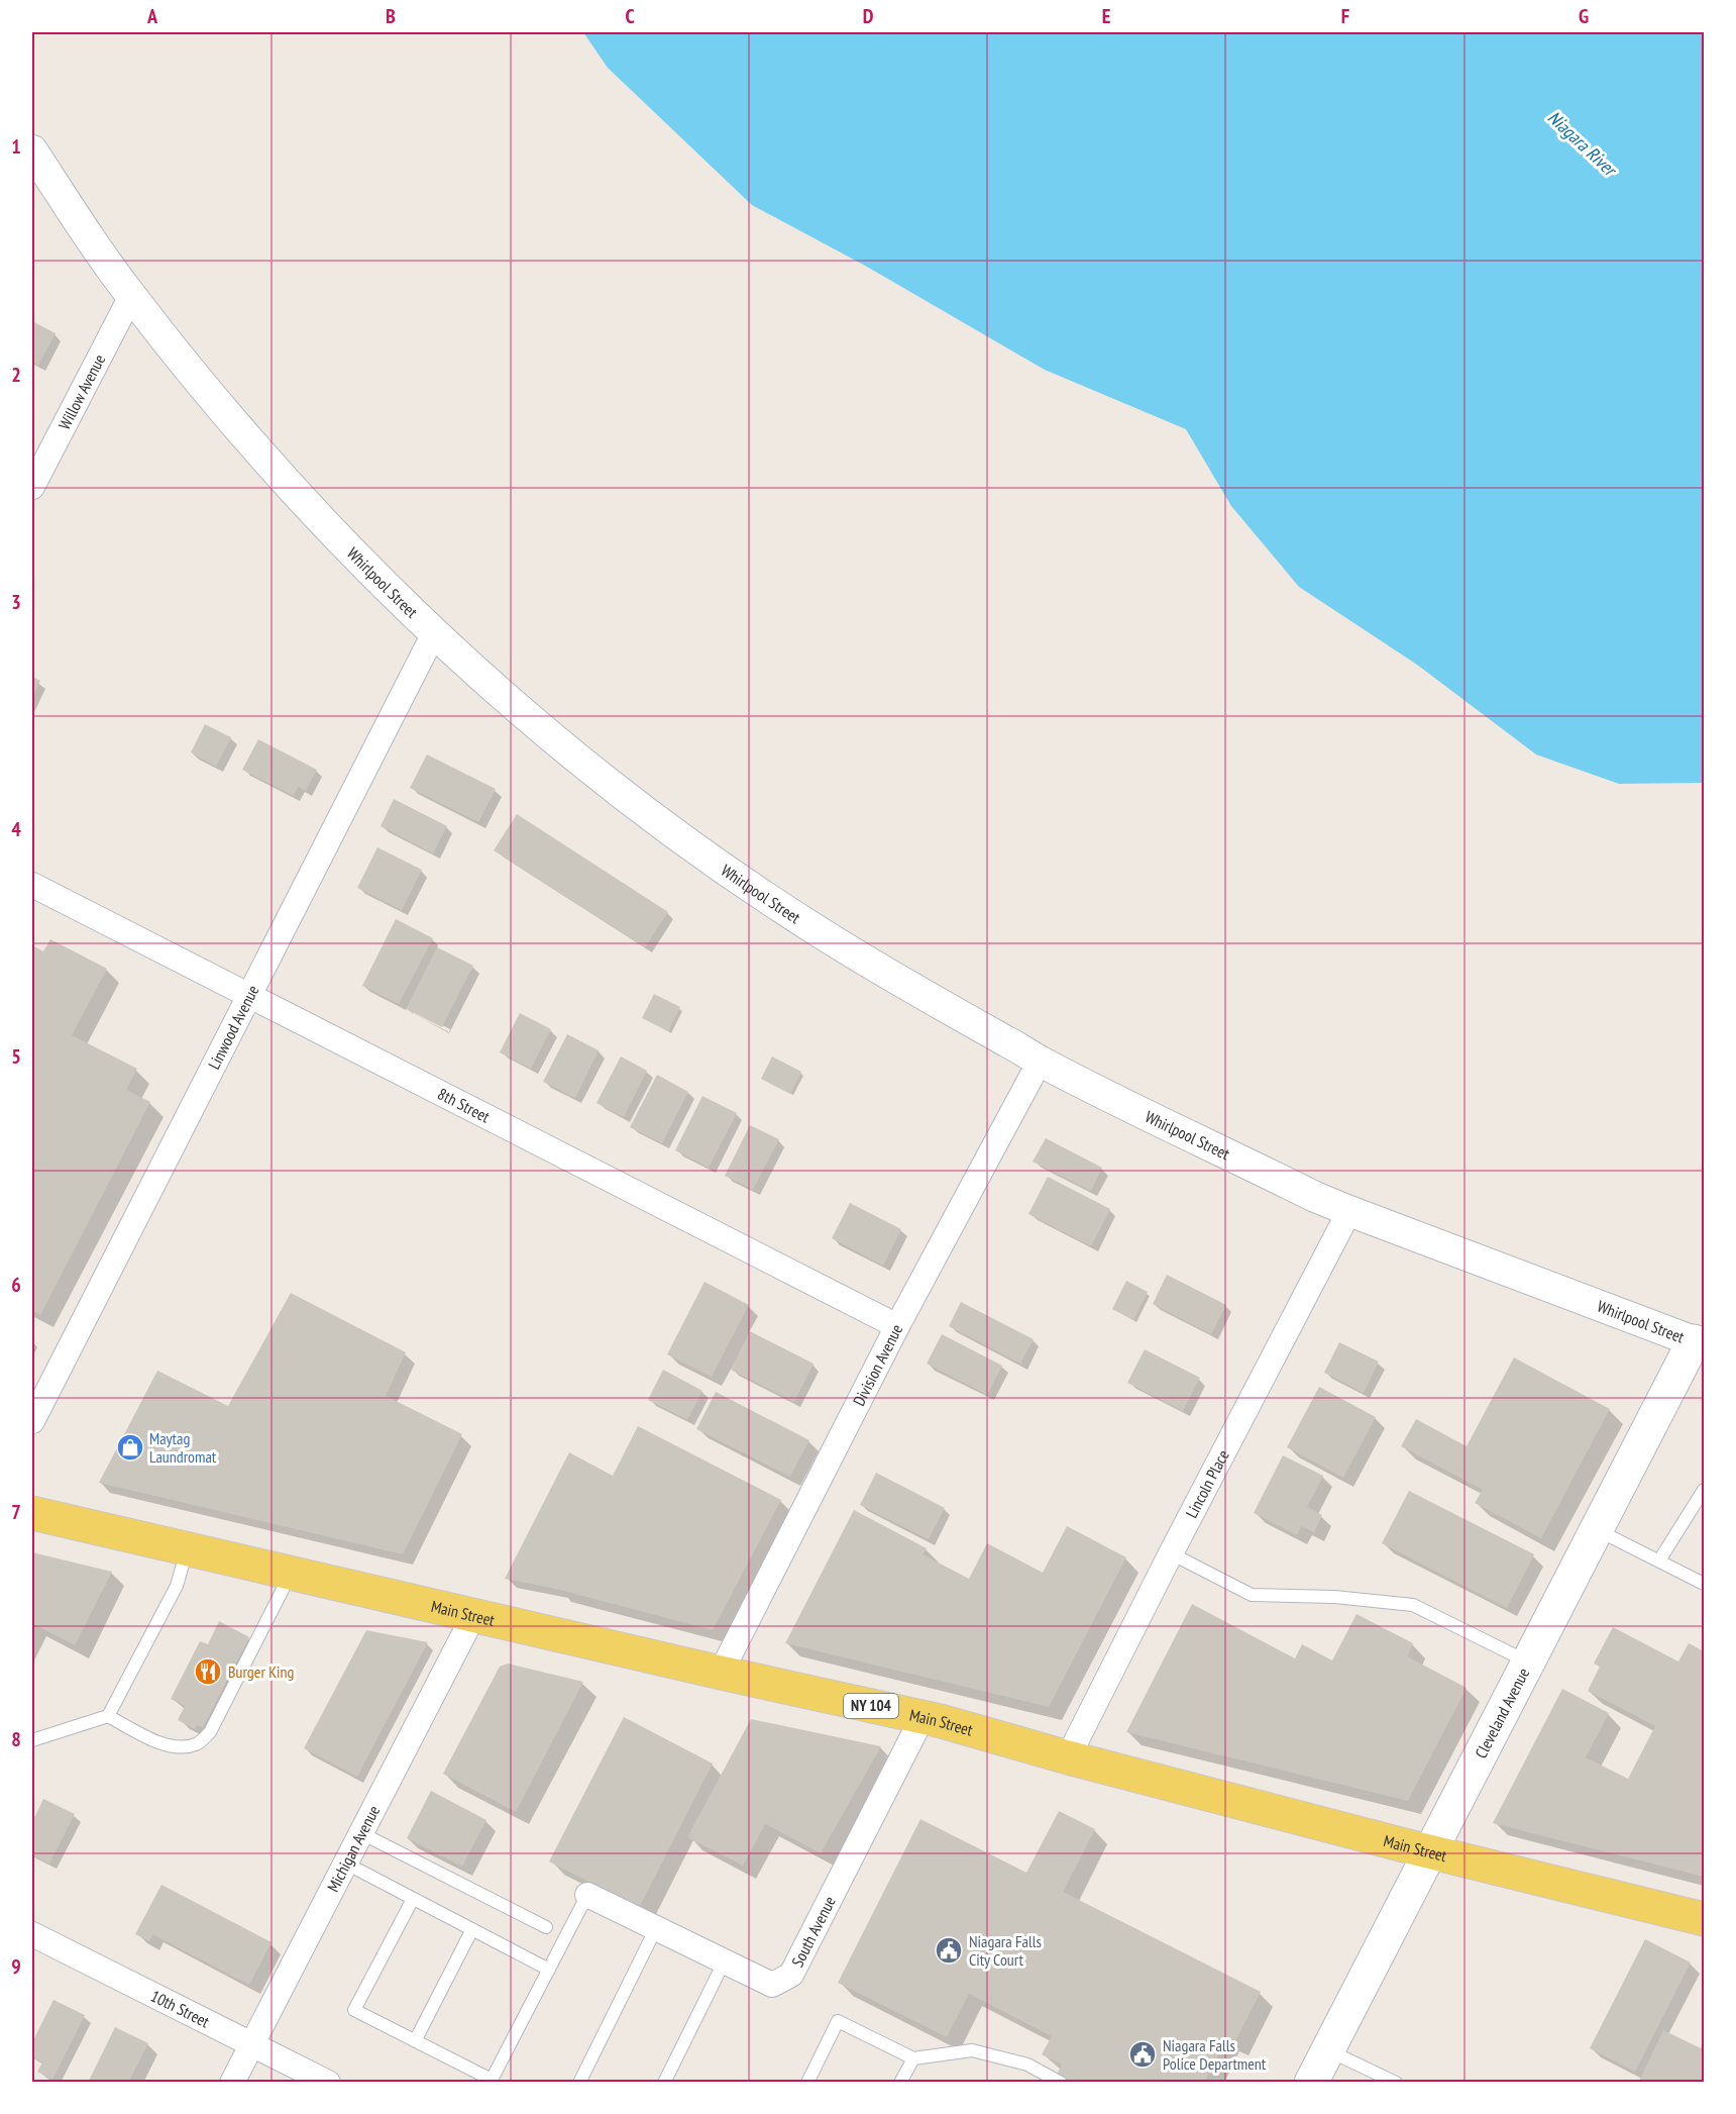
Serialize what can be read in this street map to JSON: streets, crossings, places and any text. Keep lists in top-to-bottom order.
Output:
{
  "streets": {
    "main road": ["Main Street", "NY 104", "Cleveland Avenue"],
    "street": [
      "Willow Avenue",
      "Whirlpool Street",
      "Linwood Avenue",
      "8th Street",
      "Division Avenue",
      "Lincoln Place",
      "Michigan Avenue",
      "South Avenue",
      "10th Street"
    ]
  },
  "crossings": [
    ["Willow Avenue", "Whirlpool Street"],
    ["Whirlpool Street", "Linwood Avenue"],
    ["Whirlpool Street", "Division Avenue"],
    ["Whirlpool Street", "Lincoln Place"],
    ["Whirlpool Street", "Cleveland Avenue"],
    ["Linwood Avenue", "8th Street"],
    ["8th Street", "Division Avenue"],
    ["Division Avenue", "Main Street"],
    ["Lincoln Place", "Main Street"],
    ["Main Street", "Cleveland Avenue"],
    ["Main Street", "Michigan Avenue"],
    ["Main Street", "South Avenue"],
    ["Michigan Avenue", "10th Street"]
  ],
  "water": ["Niagara River"],
  "places": {
    "shop": ["Maytag Laundromat"],
    "restaurant": ["Burger King"],
    "public building": ["Niagara Falls City Court", "Niagara Falls Police Department"]
  },
  "grid": {
    "columns": [
      "A",
      "B",
      "C",
      "D",
      "E",
      "F",
      "G"
    ],
    "rows": [
      "1",
      "2",
      "3",
      "4",
      "5",
      "6",
      "7",
      "8",
      "9"
    ]
  }
}
